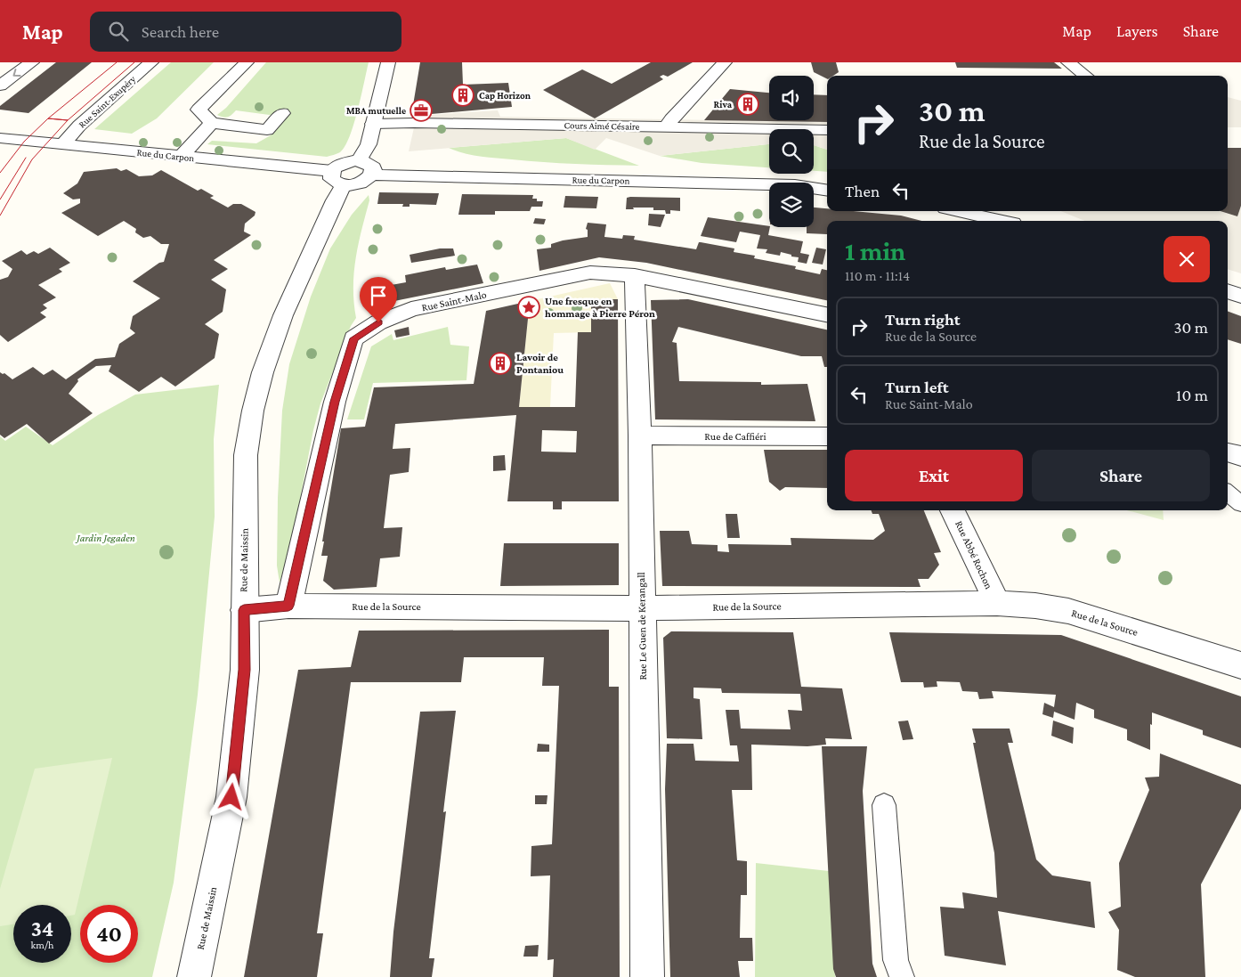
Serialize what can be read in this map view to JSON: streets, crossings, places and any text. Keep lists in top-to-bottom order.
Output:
{
  "streets": {
    "street": [
      "Rue Saint-Exupéry",
      "Cours Aimé Césaire",
      "Rue du Carpon",
      "Rue Saint-Malo",
      "Rue de Caffiéri",
      "Rue Abbé Rochon",
      "Rue de Maissin",
      "Rue de la Source",
      "Rue Le Guen de Kerangall"
    ]
  },
  "crossings": [
    ["Rue Saint-Exupéry", "Rue du Carpon"],
    ["Rue du Carpon", "Rue de Maissin"],
    ["Rue Saint-Malo", "Rue de la Source"],
    ["Rue Saint-Malo", "Rue Le Guen de Kerangall"],
    ["Rue de Caffiéri", "Rue Le Guen de Kerangall"],
    ["Rue Abbé Rochon", "Rue de la Source"],
    ["Rue de Maissin", "Rue de la Source"],
    ["Rue de la Source", "Rue Le Guen de Kerangall"]
  ],
  "parks": ["Jardin Jegaden"],
  "places": {
    "building": ["Cap Horizon", "Riva", "Lavoir de Pontaniou"],
    "office": ["MBA mutuelle"],
    "place": ["Une fresque en hommage à Pierre Péron"]
  },
  "page": {
    "header": "Map",
    "search": "Search here",
    "nav": ["Map", "Layers", "Share"],
    "turn": ["30 m", "Rue de la Source"],
    "then": "Then",
    "heading": ["1 min", "110 m · 11:14"],
    "list": [
      {
        "name": "Turn right",
        "note": "Rue de la Source",
        "value": "30 m"
      },
      {
        "name": "Turn left",
        "note": "Rue Saint-Malo",
        "value": "10 m"
      }
    ],
    "buttons": ["Exit", "Share"],
    "speed": "34 km/h",
    "limit": "40"
  }
}
